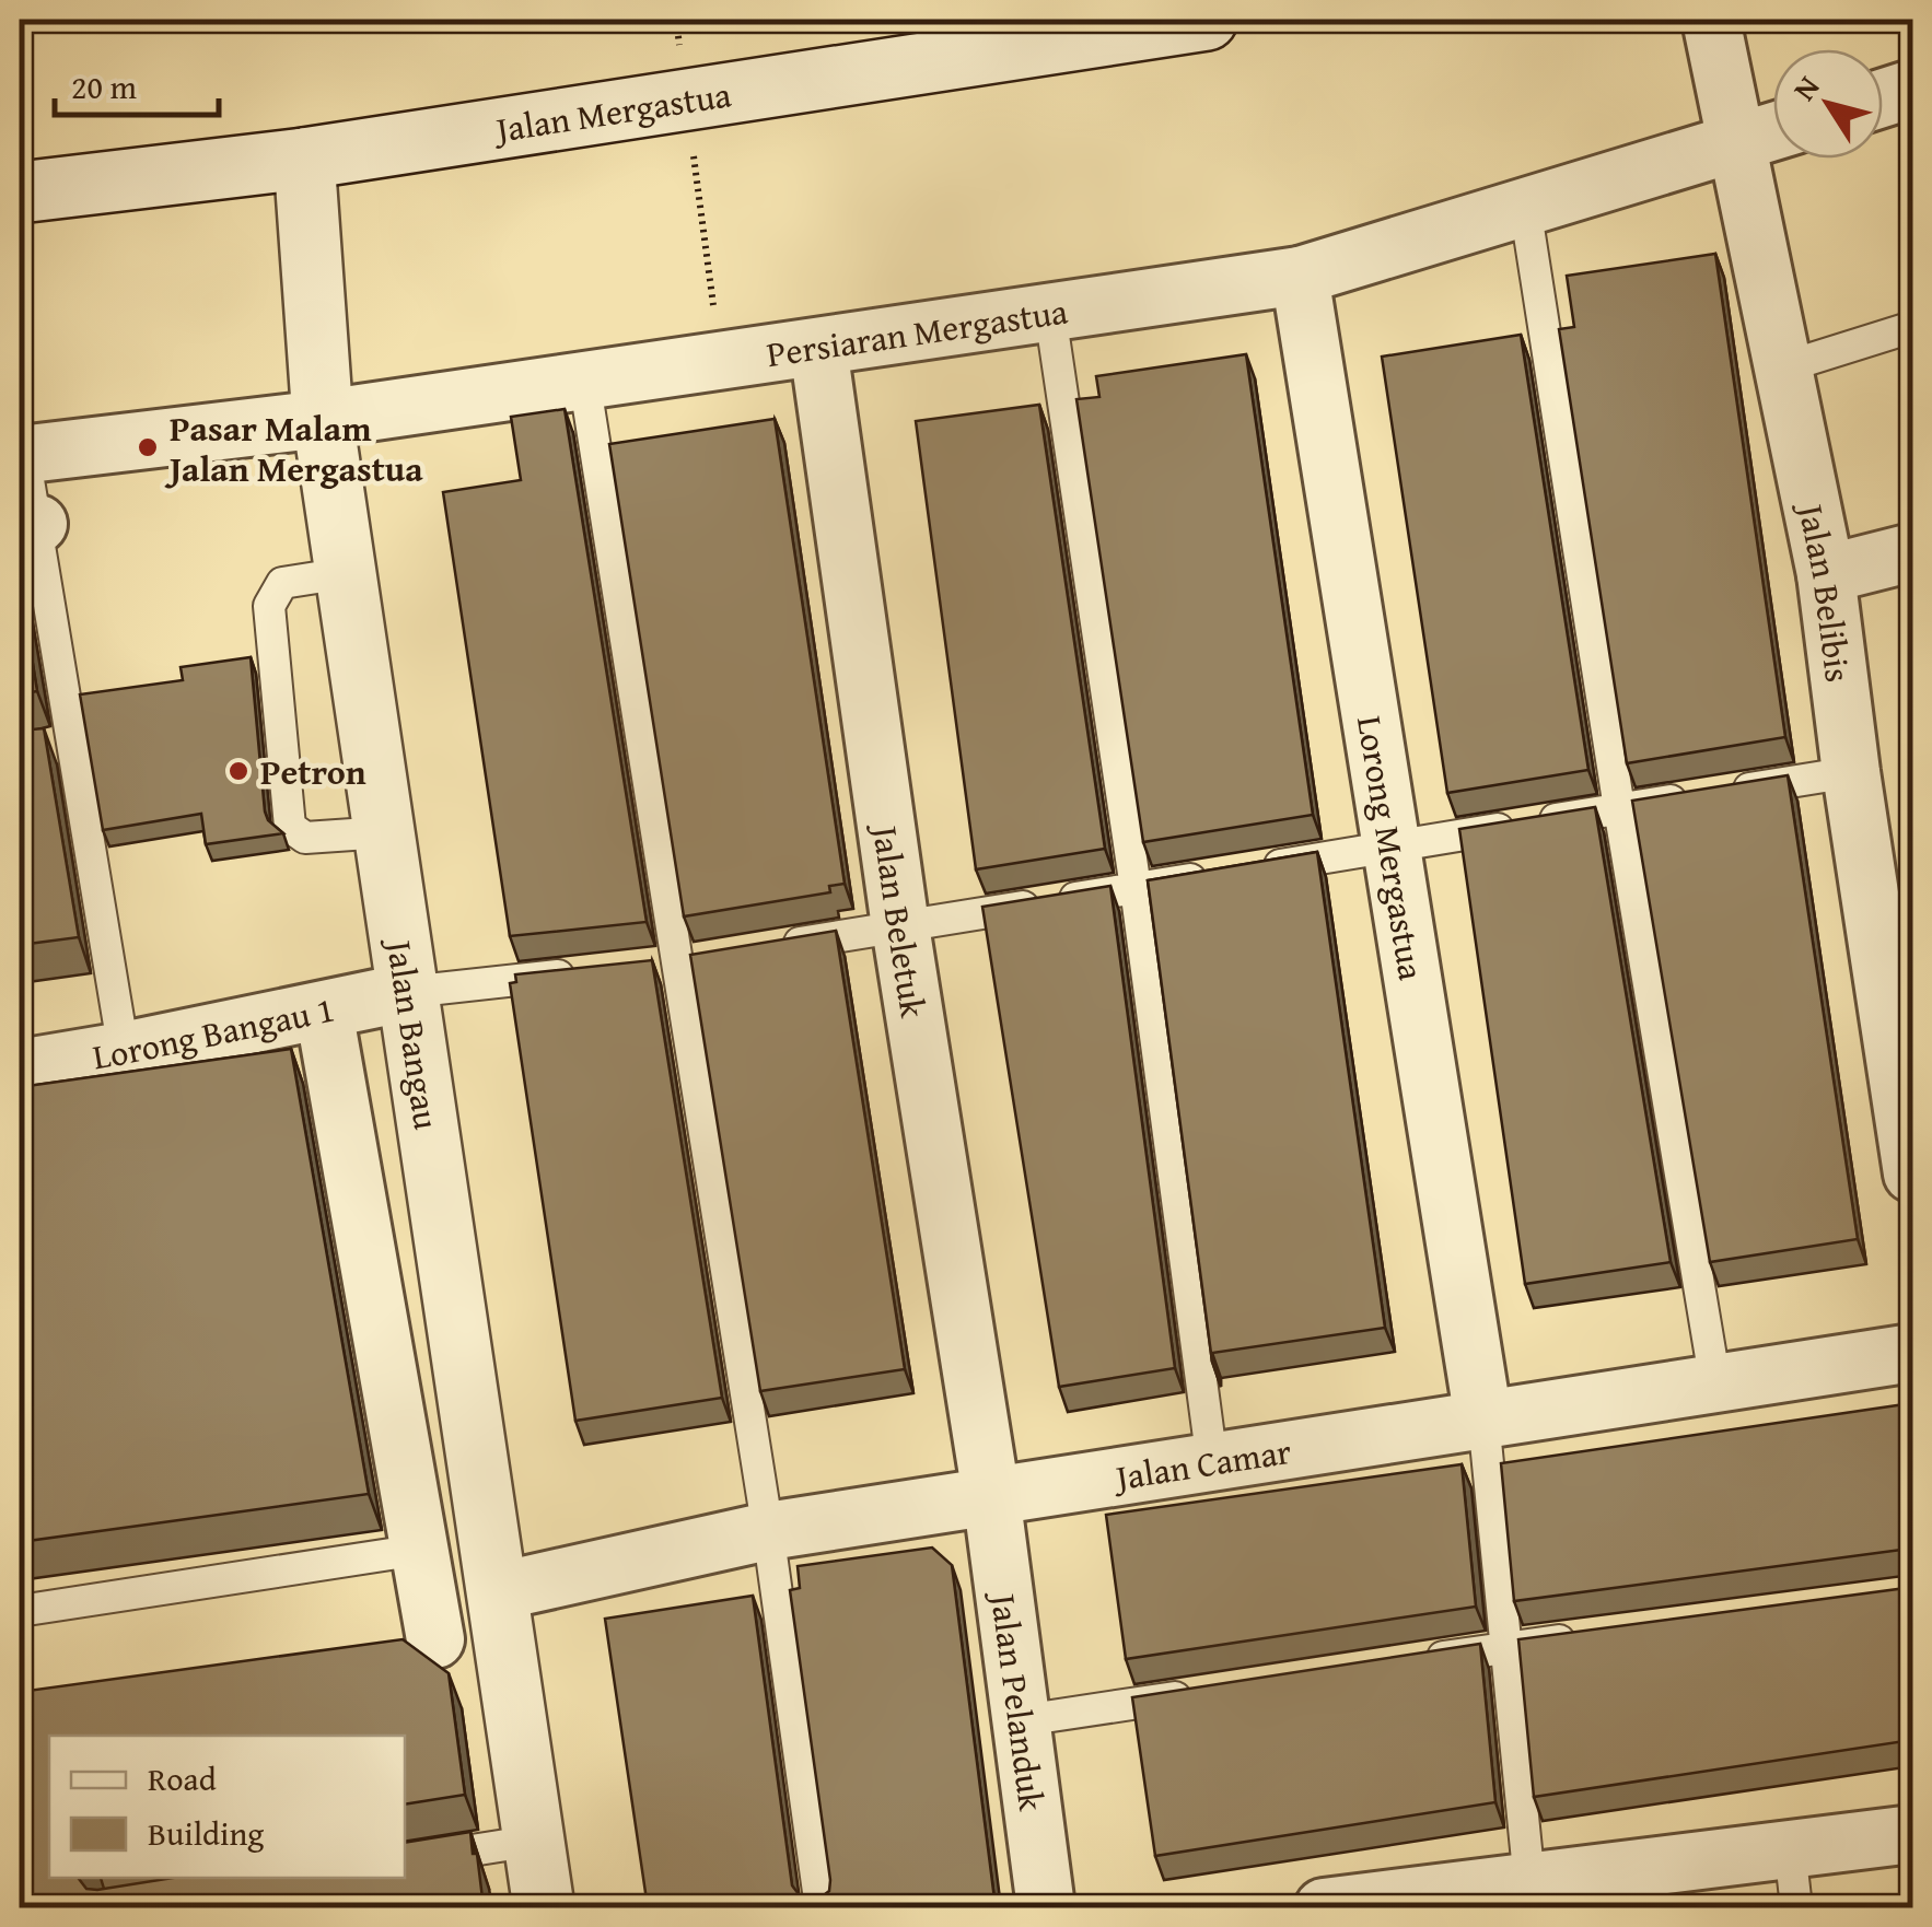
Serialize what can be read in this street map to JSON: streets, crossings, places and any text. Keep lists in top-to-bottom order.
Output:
{
  "streets": {
    "street": [
      "Jalan Mergastua",
      "Persiaran Mergastua",
      "Jalan Belibis",
      "Lorong Mergastua",
      "Jalan Beletuk",
      "Lorong Bangau 1",
      "Jalan Bangau",
      "Jalan Camar",
      "Jalan Pelanduk"
    ]
  },
  "crossings": [
    ["Jalan Mergastua", "Jalan Bangau"],
    ["Persiaran Mergastua", "Jalan Belibis"],
    ["Persiaran Mergastua", "Lorong Mergastua"],
    ["Persiaran Mergastua", "Jalan Beletuk"],
    ["Persiaran Mergastua", "Jalan Bangau"],
    ["Lorong Mergastua", "Jalan Camar"],
    ["Jalan Beletuk", "Jalan Camar"],
    ["Jalan Beletuk", "Jalan Pelanduk"],
    ["Lorong Bangau 1", "Jalan Bangau"],
    ["Jalan Bangau", "Jalan Camar"],
    ["Jalan Camar", "Jalan Pelanduk"]
  ],
  "places": ["Pasar Malam Jalan Mergastua", "Petron"],
  "legend": ["Road", "Building"],
  "scale_bar": "20 m",
  "north": "top left"
}
